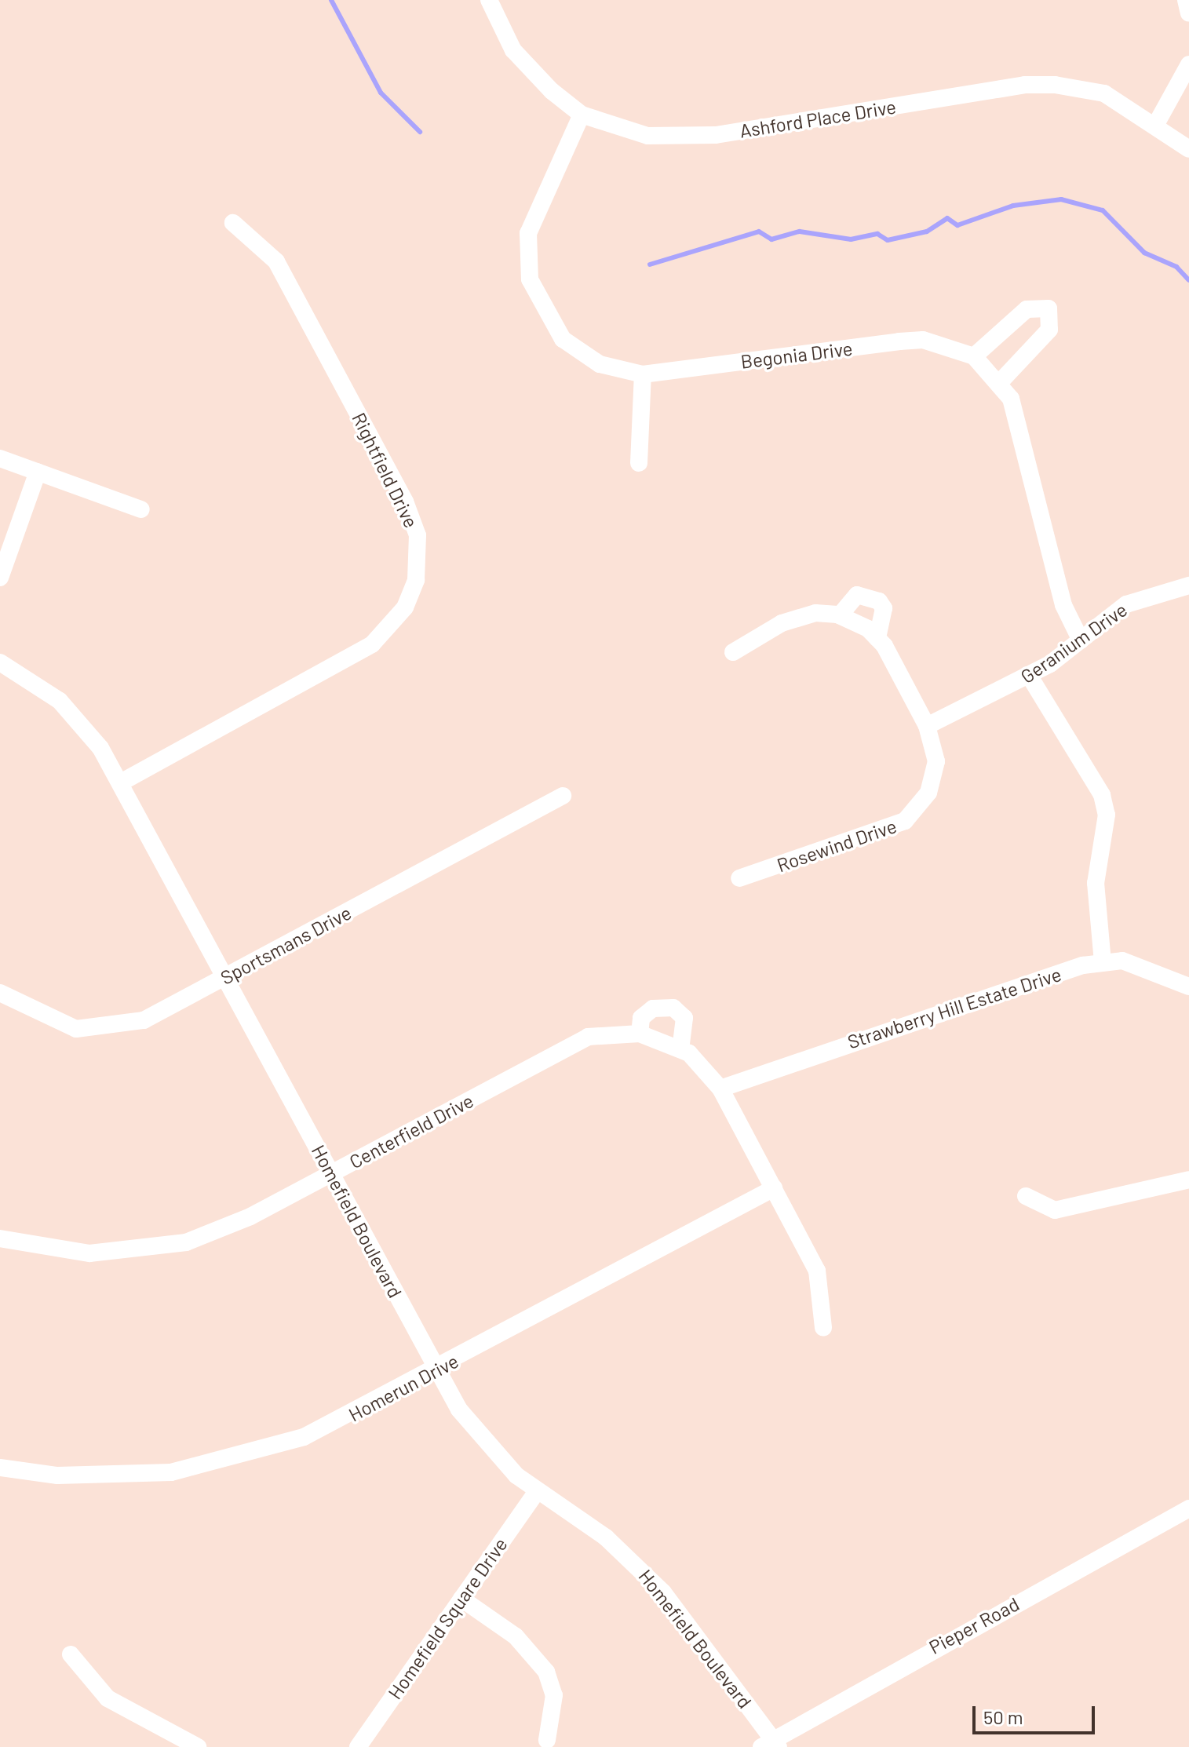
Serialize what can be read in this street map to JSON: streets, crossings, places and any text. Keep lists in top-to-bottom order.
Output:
{
  "streets": {
    "street": [
      "Ashford Place Drive",
      "Begonia Drive",
      "Rightfield Drive",
      "Geranium Drive",
      "Rosewind Drive",
      "Sportsmans Drive",
      "Strawberry Hill Estate Drive",
      "Centerfield Drive",
      "Homefield Boulevard",
      "Homerun Drive",
      "Homefield Square Drive",
      "Pieper Road"
    ]
  },
  "crossings": [
    ["Ashford Place Drive", "Begonia Drive"],
    ["Begonia Drive", "Geranium Drive"],
    ["Rightfield Drive", "Homefield Boulevard"],
    ["Geranium Drive", "Rosewind Drive"],
    ["Sportsmans Drive", "Homefield Boulevard"],
    ["Strawberry Hill Estate Drive", "Centerfield Drive"],
    ["Centerfield Drive", "Homefield Boulevard"],
    ["Centerfield Drive", "Homerun Drive"],
    ["Homefield Boulevard", "Homerun Drive"],
    ["Homefield Boulevard", "Homefield Square Drive"],
    ["Homefield Boulevard", "Pieper Road"]
  ],
  "scale_bar": "50 m"
}
